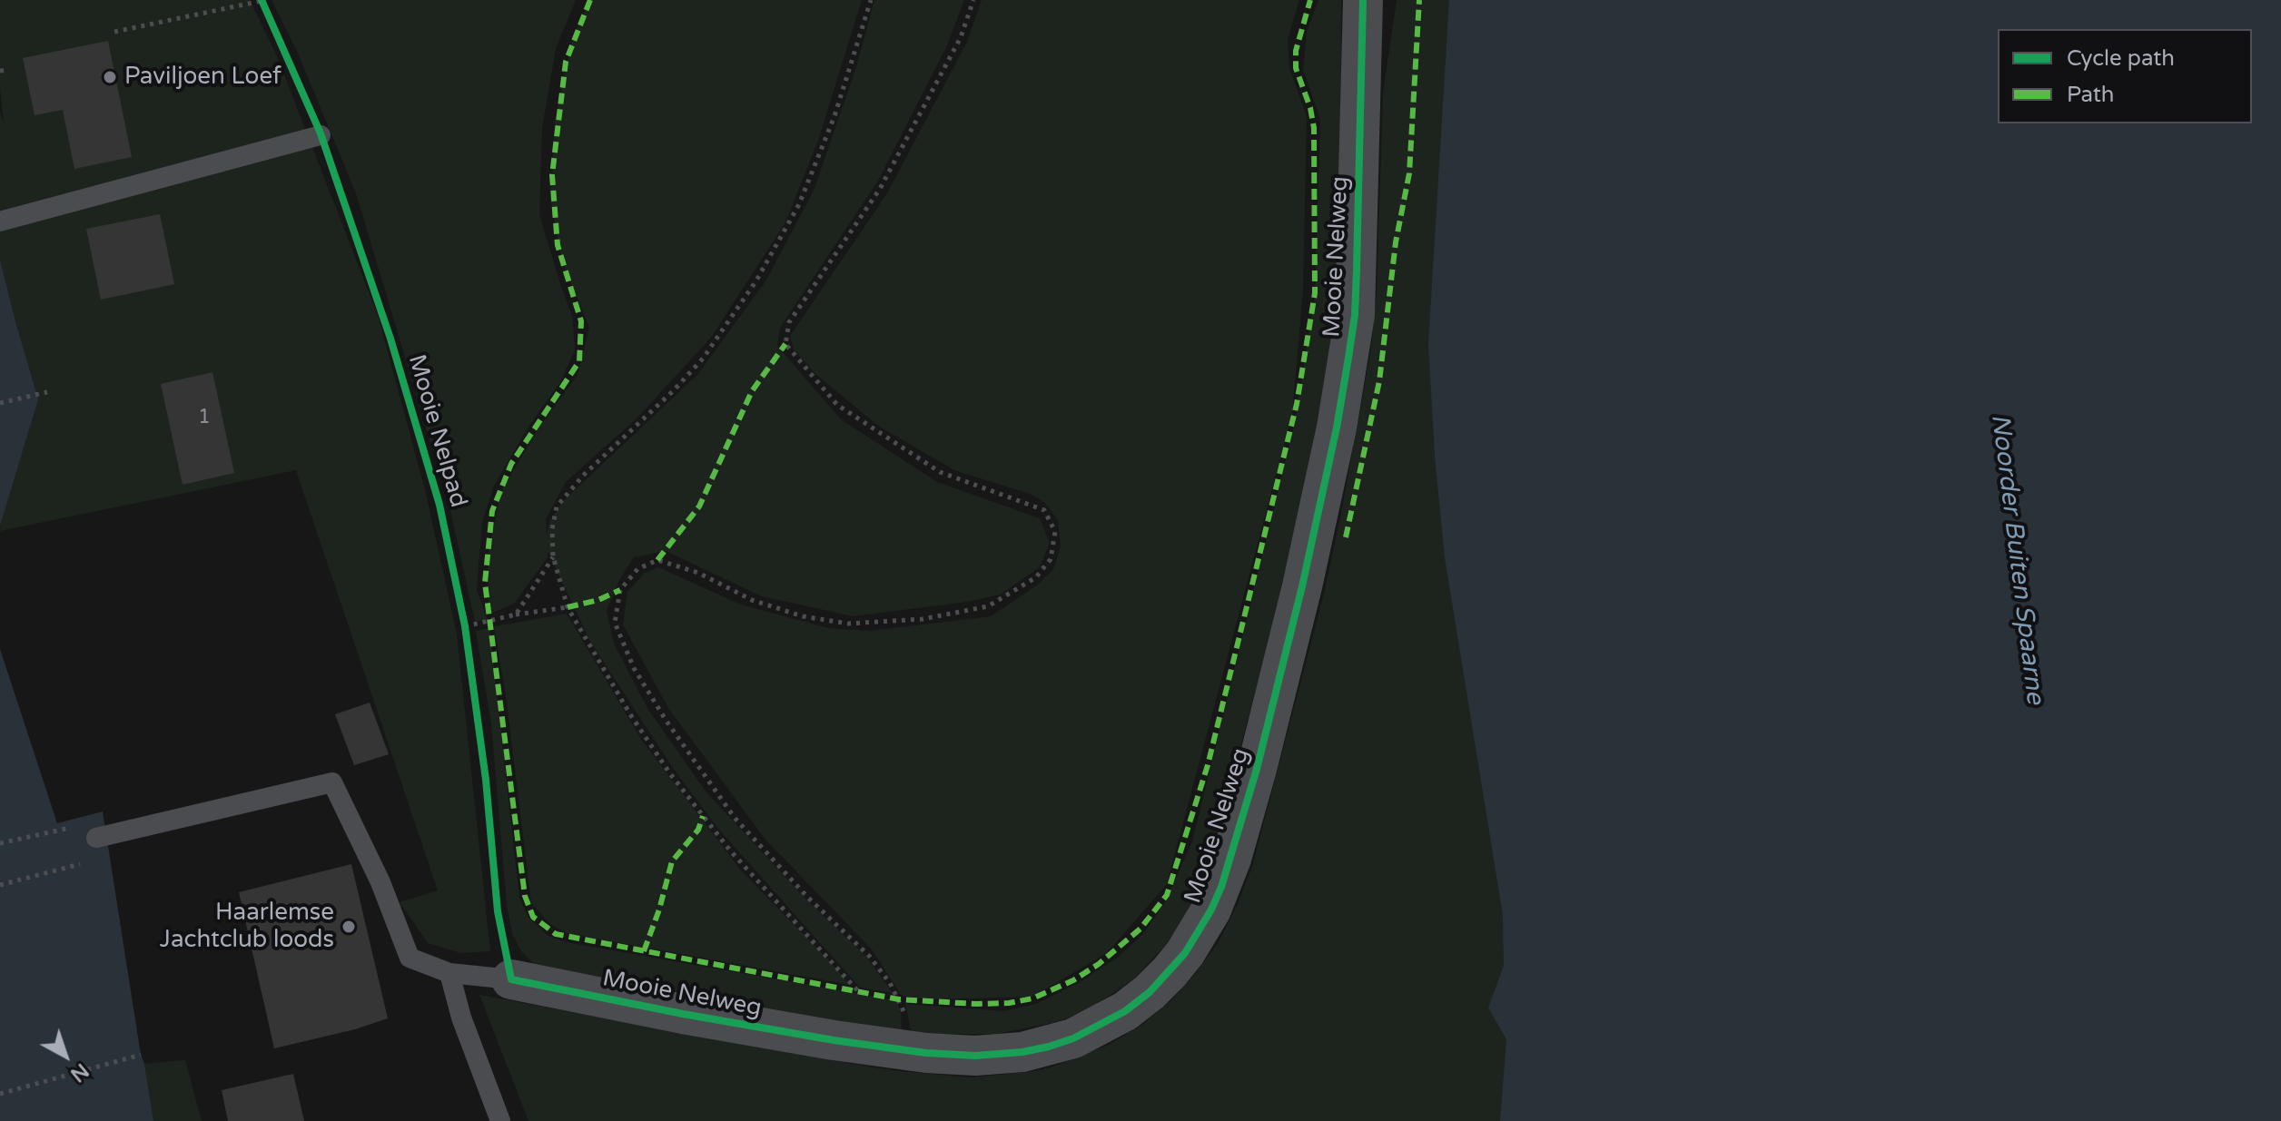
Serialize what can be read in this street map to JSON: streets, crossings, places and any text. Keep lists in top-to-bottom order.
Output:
{
  "streets": {
    "street": ["Mooie Nelweg"],
    "cycle path": ["Mooie Nelpad"]
  },
  "water": ["Noorder Buiten Spaarne"],
  "places": ["Paviljoen Loef", "Haarlemse Jachtclub loods"],
  "house_numbers": ["1"],
  "legend": ["Cycle path", "Path"],
  "north": "bottom right"
}
